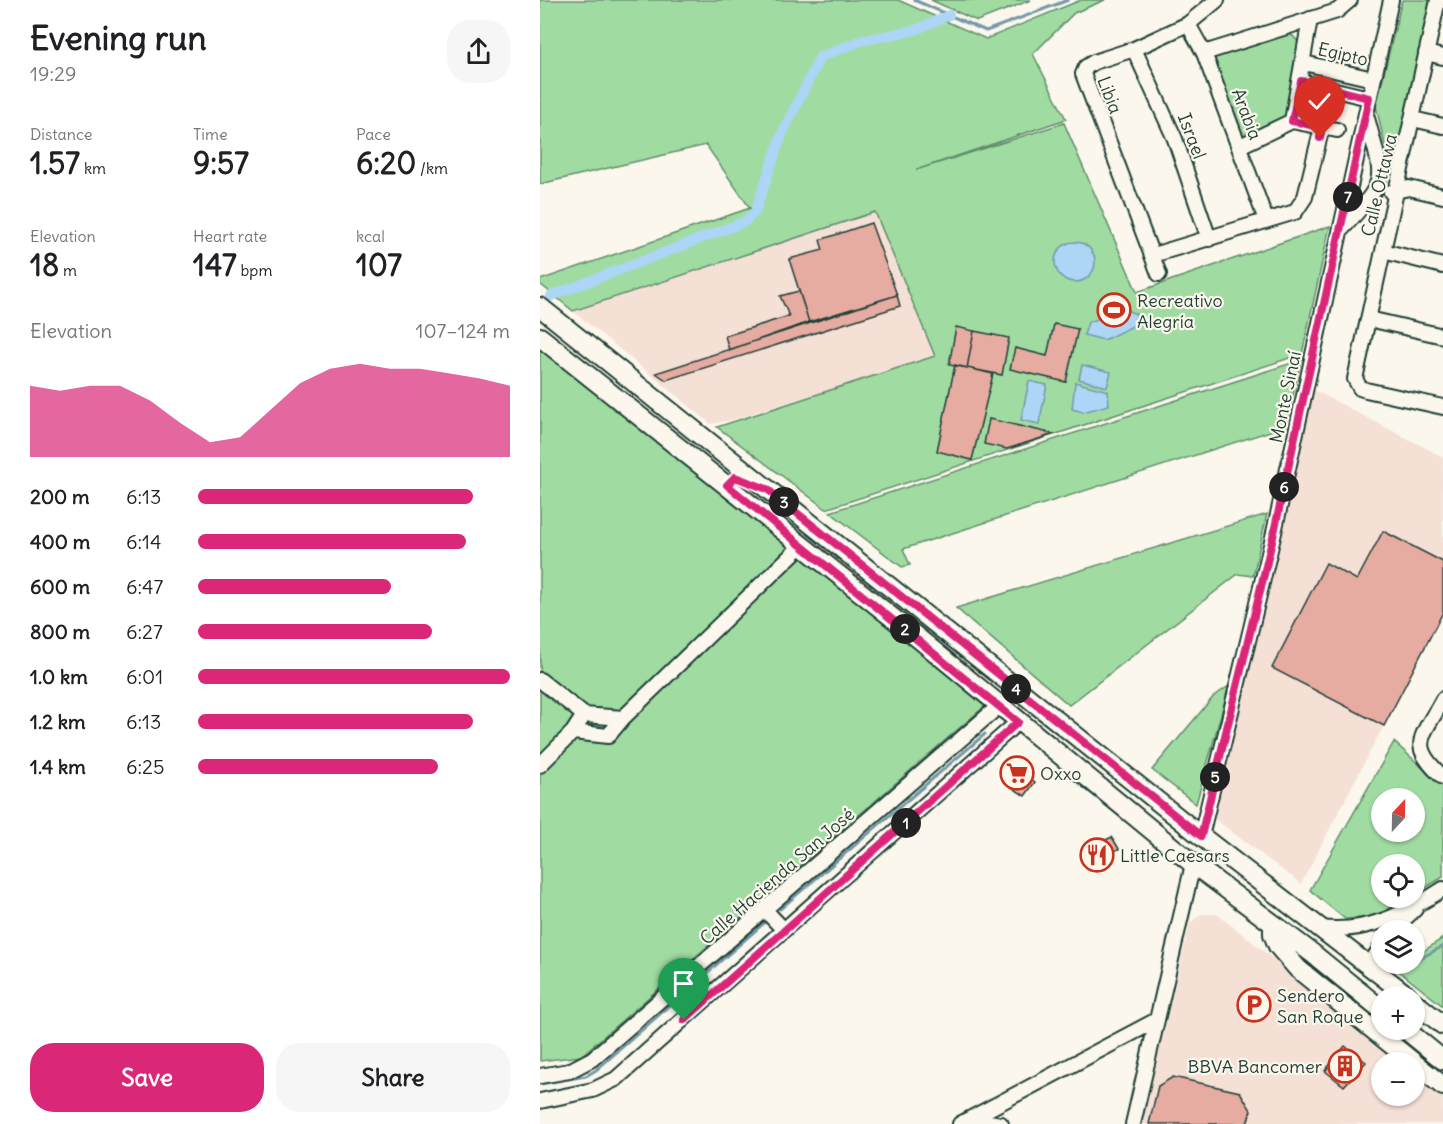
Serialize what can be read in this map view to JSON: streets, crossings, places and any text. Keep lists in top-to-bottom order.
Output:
{
  "streets": {
    "street": [
      "Egipto",
      "Libia",
      "Arabia",
      "Israel",
      "Calle Ottawa",
      "Monte Sinaí",
      "Calle Hacienda San José"
    ]
  },
  "crossings": [
    ["Egipto", "Monte Sinaí"],
    ["Libia", "Arabia"],
    ["Libia", "Israel"]
  ],
  "places": {
    "sports": ["Recreativo Alegría"],
    "supermarket": ["Oxxo"],
    "restaurant": ["Little Caesars"],
    "parking": ["Sendero San Roque"],
    "building": ["BBVA Bancomer"]
  },
  "north": "top",
  "page": {
    "heading": ["Evening run", "19:29"],
    "stats": [
      ["Distance", "1.57 km"],
      ["Time", "9:57"],
      ["Pace", "6:20 /km"],
      ["Elevation", "18 m"],
      ["Heart rate", "147 bpm"],
      ["kcal", "107"]
    ],
    "pins": [
      "7",
      "6",
      "3",
      "2",
      "4",
      "5",
      "1"
    ],
    "chart": ["Elevation", "107–124 m"],
    "list": [
      {
        "name": "200 m",
        "note": "6:13"
      },
      {
        "name": "400 m",
        "note": "6:14"
      },
      {
        "name": "600 m",
        "note": "6:47"
      },
      {
        "name": "800 m",
        "note": "6:27"
      },
      {
        "name": "1.0 km",
        "note": "6:01"
      },
      {
        "name": "1.2 km",
        "note": "6:13"
      },
      {
        "name": "1.4 km",
        "note": "6:25"
      }
    ],
    "map_buttons": ["+", "−"],
    "buttons": ["Save", "Share"]
  }
}
